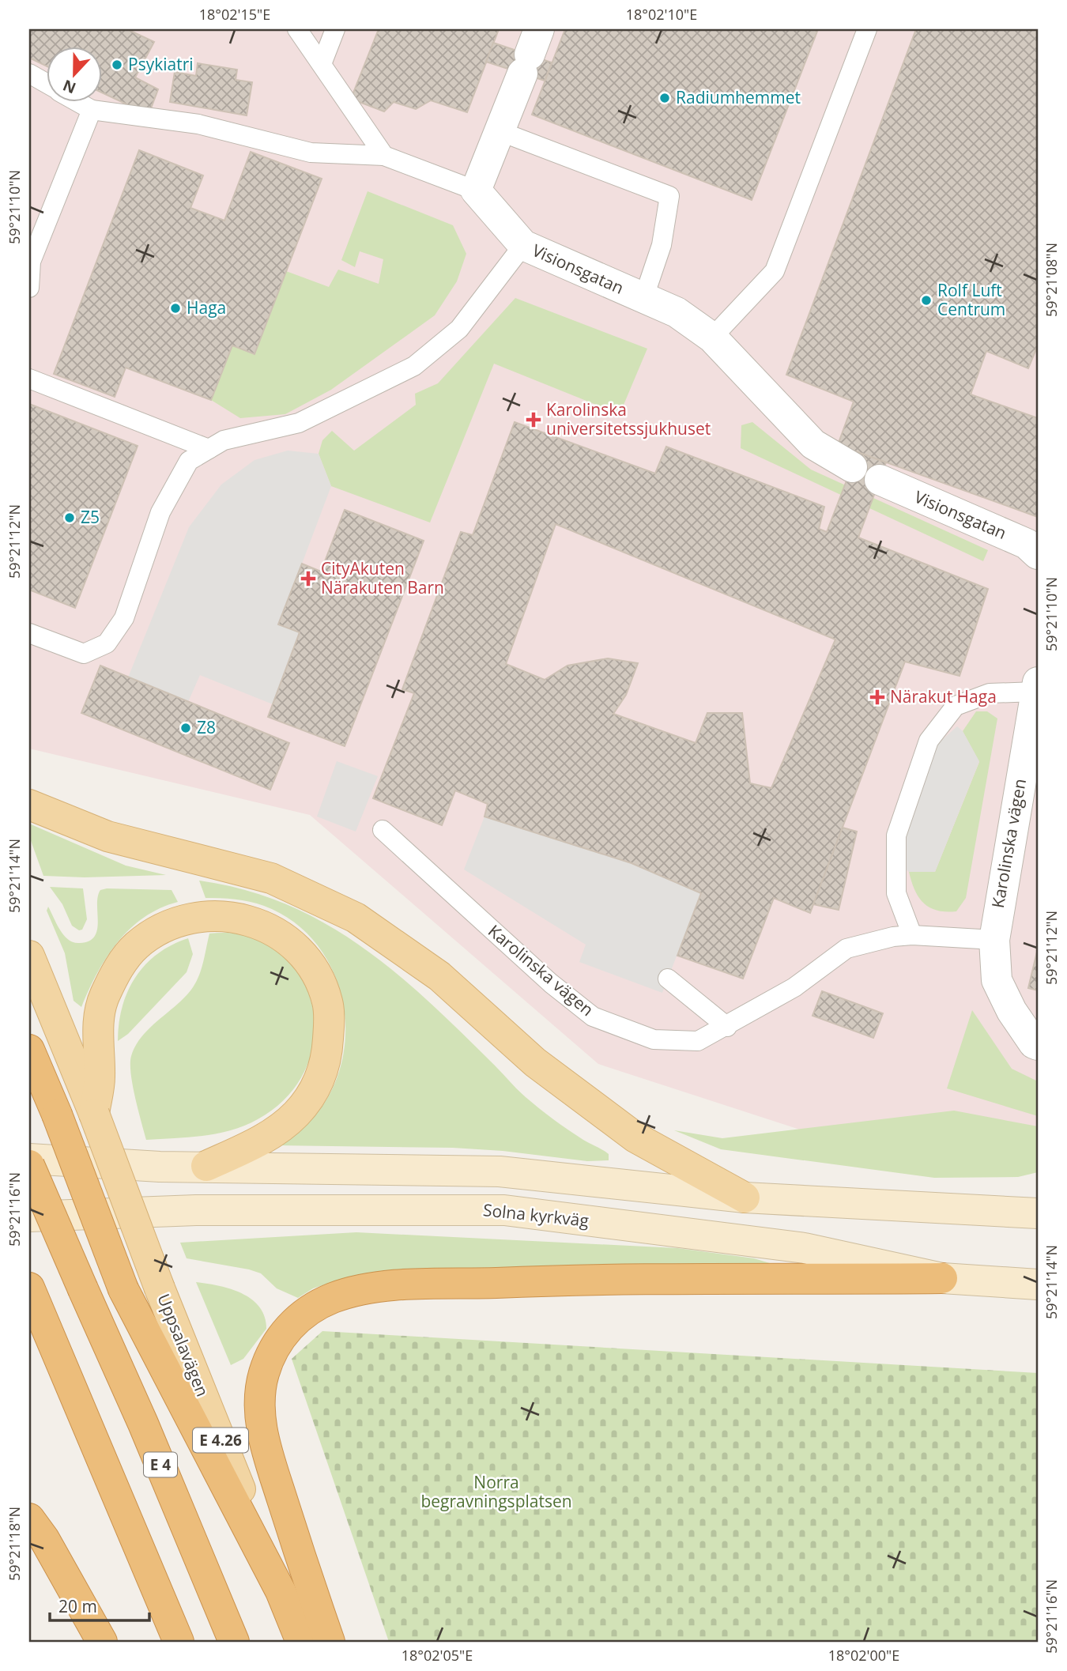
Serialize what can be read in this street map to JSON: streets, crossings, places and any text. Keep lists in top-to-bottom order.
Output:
{
  "streets": {
    "highway": ["Uppsalavägen", "E 4.26", "E 4"],
    "street": ["Visionsgatan", "Karolinska vägen", "Solna kyrkväg"]
  },
  "parks": ["Norra begravningsplatsen"],
  "places": {
    "other": [
      "Psykiatri",
      "Radiumhemmet",
      "Rolf Luft Centrum",
      "Haga",
      "Z5",
      "Z8"
    ],
    "health": ["Karolinska universitetssjukhuset", "CityAkuten Närakuten Barn", "Närakut Haga"]
  },
  "scale_bar": "20 m",
  "north": "bottom",
  "coordinates": [
    "18°02'15\"E",
    "18°02'10\"E",
    "59°21'10\"N",
    "59°21'08\"N",
    "59°21'12\"N",
    "59°21'14\"N",
    "59°21'16\"N",
    "59°21'18\"N",
    "18°02'05\"E",
    "18°02'00\"E"
  ]
}
